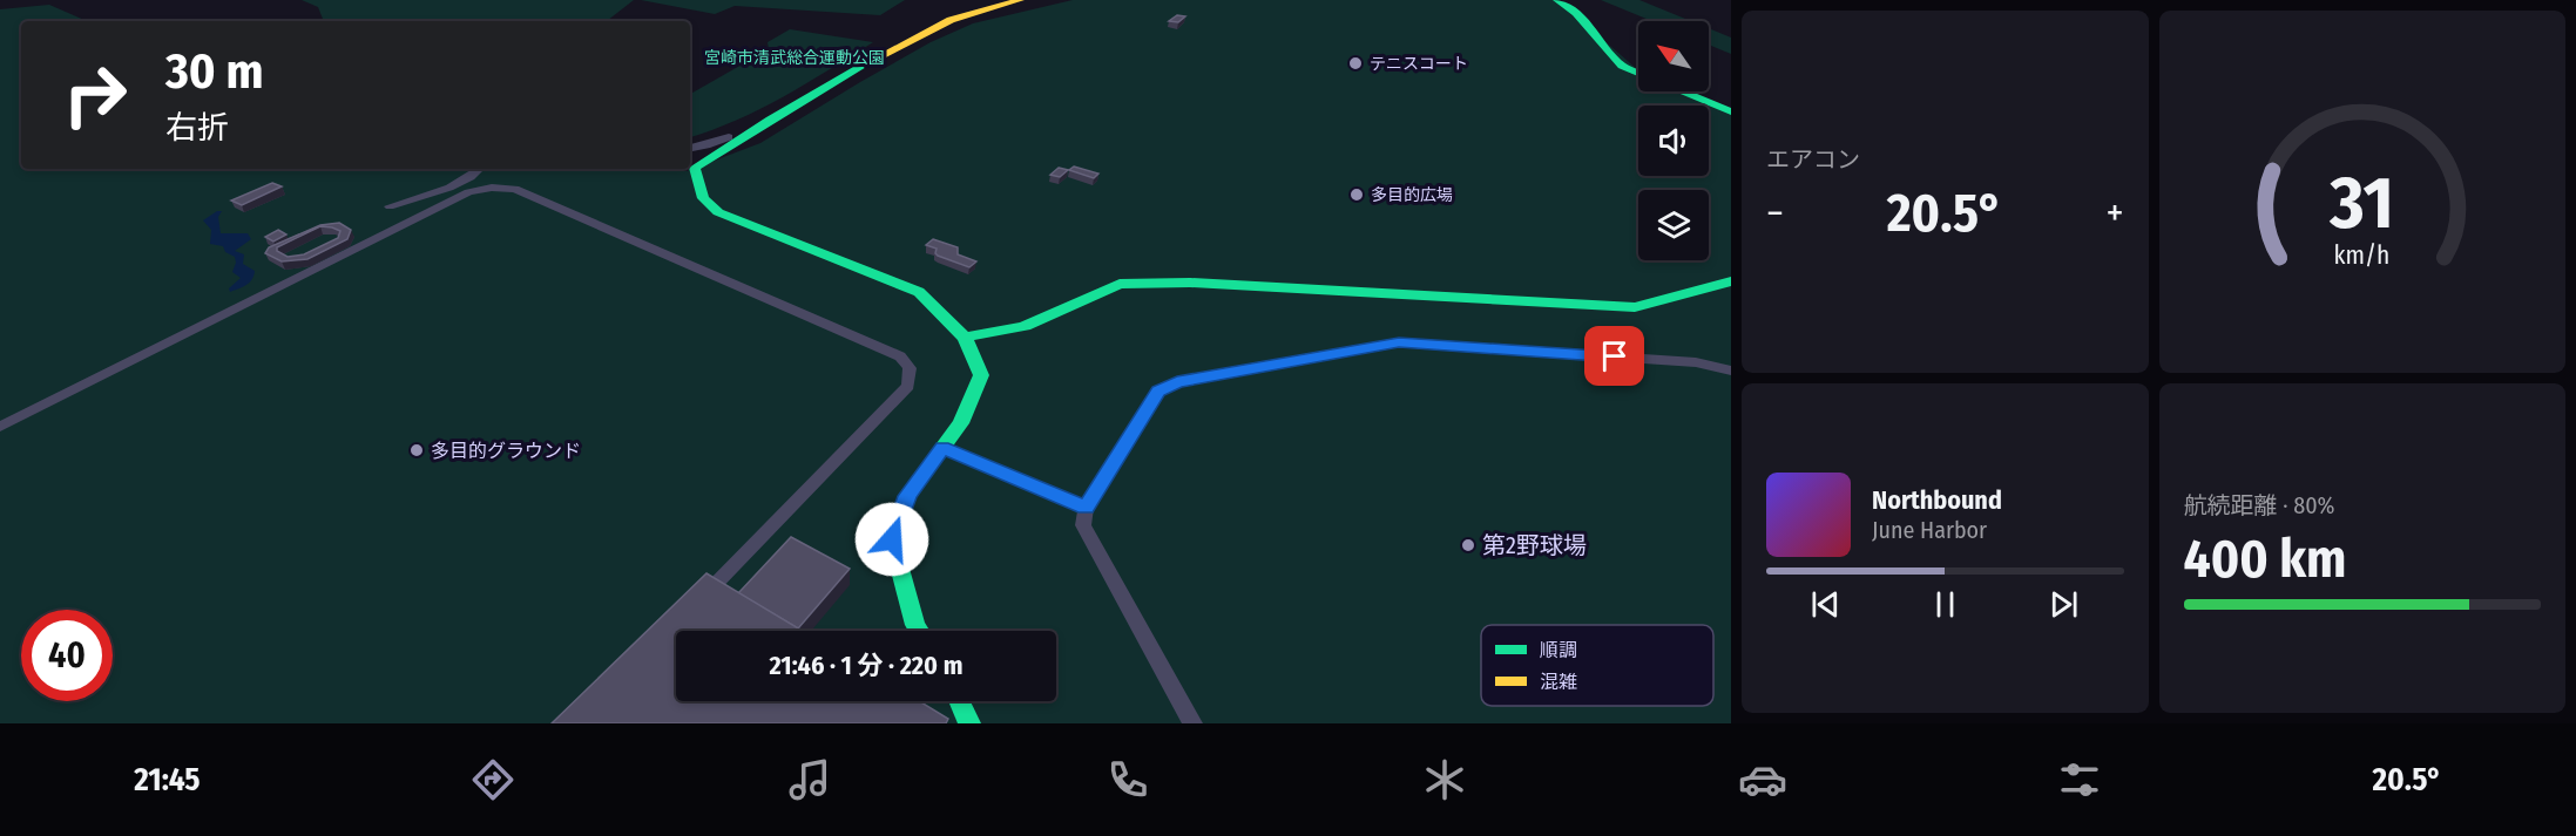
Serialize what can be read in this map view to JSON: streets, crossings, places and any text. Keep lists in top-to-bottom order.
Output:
{
  "parks": ["宮崎市清武総合運動公園"],
  "places": [
    "テニスコート",
    "多目的広場",
    "多目的グラウンド",
    "第2野球場"
  ],
  "legend": ["順調", "混雑"],
  "north": "top left",
  "page": {
    "tile": [
      "エアコン",
      ["航続距離 · 80%", "400 km"]
    ],
    "turn": ["30 m", "右折"],
    "heat": ["−", "20.5°", "+"],
    "song": ["Northbound", "June Harbor"],
    "limit": "40",
    "trip": "21:46 · 1 分 · 220 m",
    "tabs": ["21:45", "20.5°"],
    "gauge": ["31", "km/h"]
  }
}
